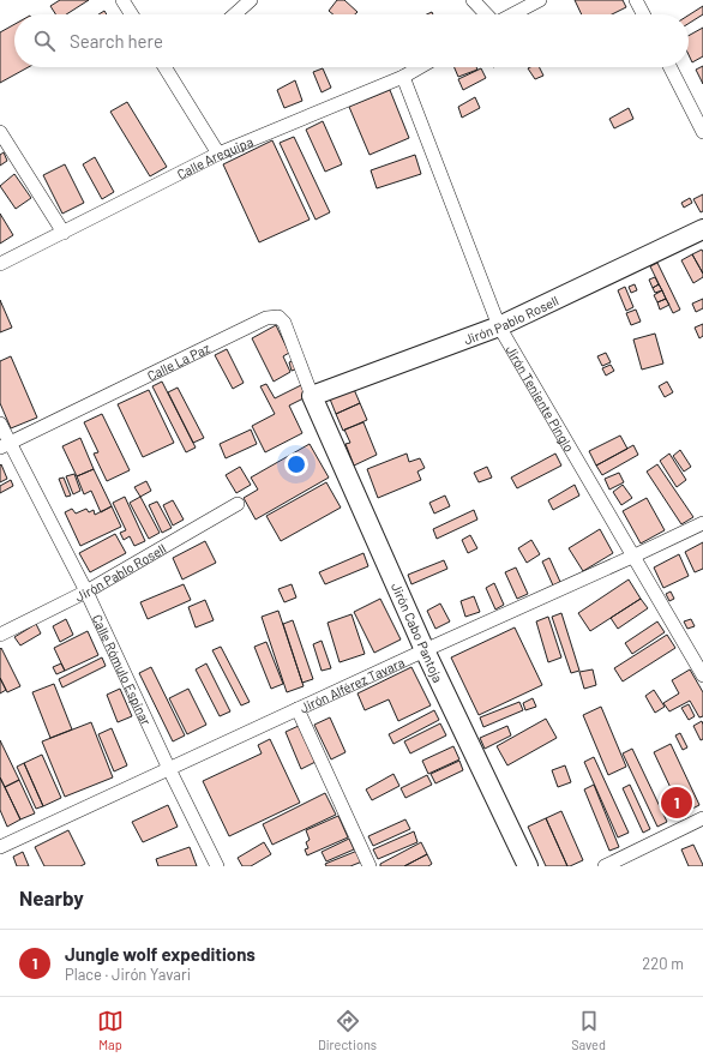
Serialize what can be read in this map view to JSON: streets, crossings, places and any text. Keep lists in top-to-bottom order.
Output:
{
  "streets": {
    "street": [
      "Calle Arequipa",
      "Jirón Pablo Rosell",
      "Calle La Paz",
      "Jirón Teniente Pinglo",
      "Jirón Cabo Pantoja",
      "Calle Rómulo Espinar",
      "Jirón Alférez Tavara"
    ]
  },
  "crossings": [
    ["Calle Arequipa", "Jirón Teniente Pinglo"],
    ["Jirón Pablo Rosell", "Calle La Paz"],
    ["Jirón Pablo Rosell", "Jirón Teniente Pinglo"],
    ["Jirón Pablo Rosell", "Jirón Cabo Pantoja"],
    ["Jirón Pablo Rosell", "Calle Rómulo Espinar"],
    ["Calle La Paz", "Jirón Cabo Pantoja"],
    ["Calle La Paz", "Calle Rómulo Espinar"],
    ["Jirón Teniente Pinglo", "Jirón Alférez Tavara"],
    ["Jirón Cabo Pantoja", "Jirón Alférez Tavara"],
    ["Calle Rómulo Espinar", "Jirón Alférez Tavara"]
  ],
  "page": {
    "search": "Search here",
    "pins": "1",
    "heading": "Nearby",
    "list": [
      {
        "mark": "1",
        "name": "Jungle wolf expeditions",
        "note": "Place · Jirón Yavari",
        "value": "220 m"
      }
    ],
    "nav": ["Map", "Directions", "Saved"]
  }
}
